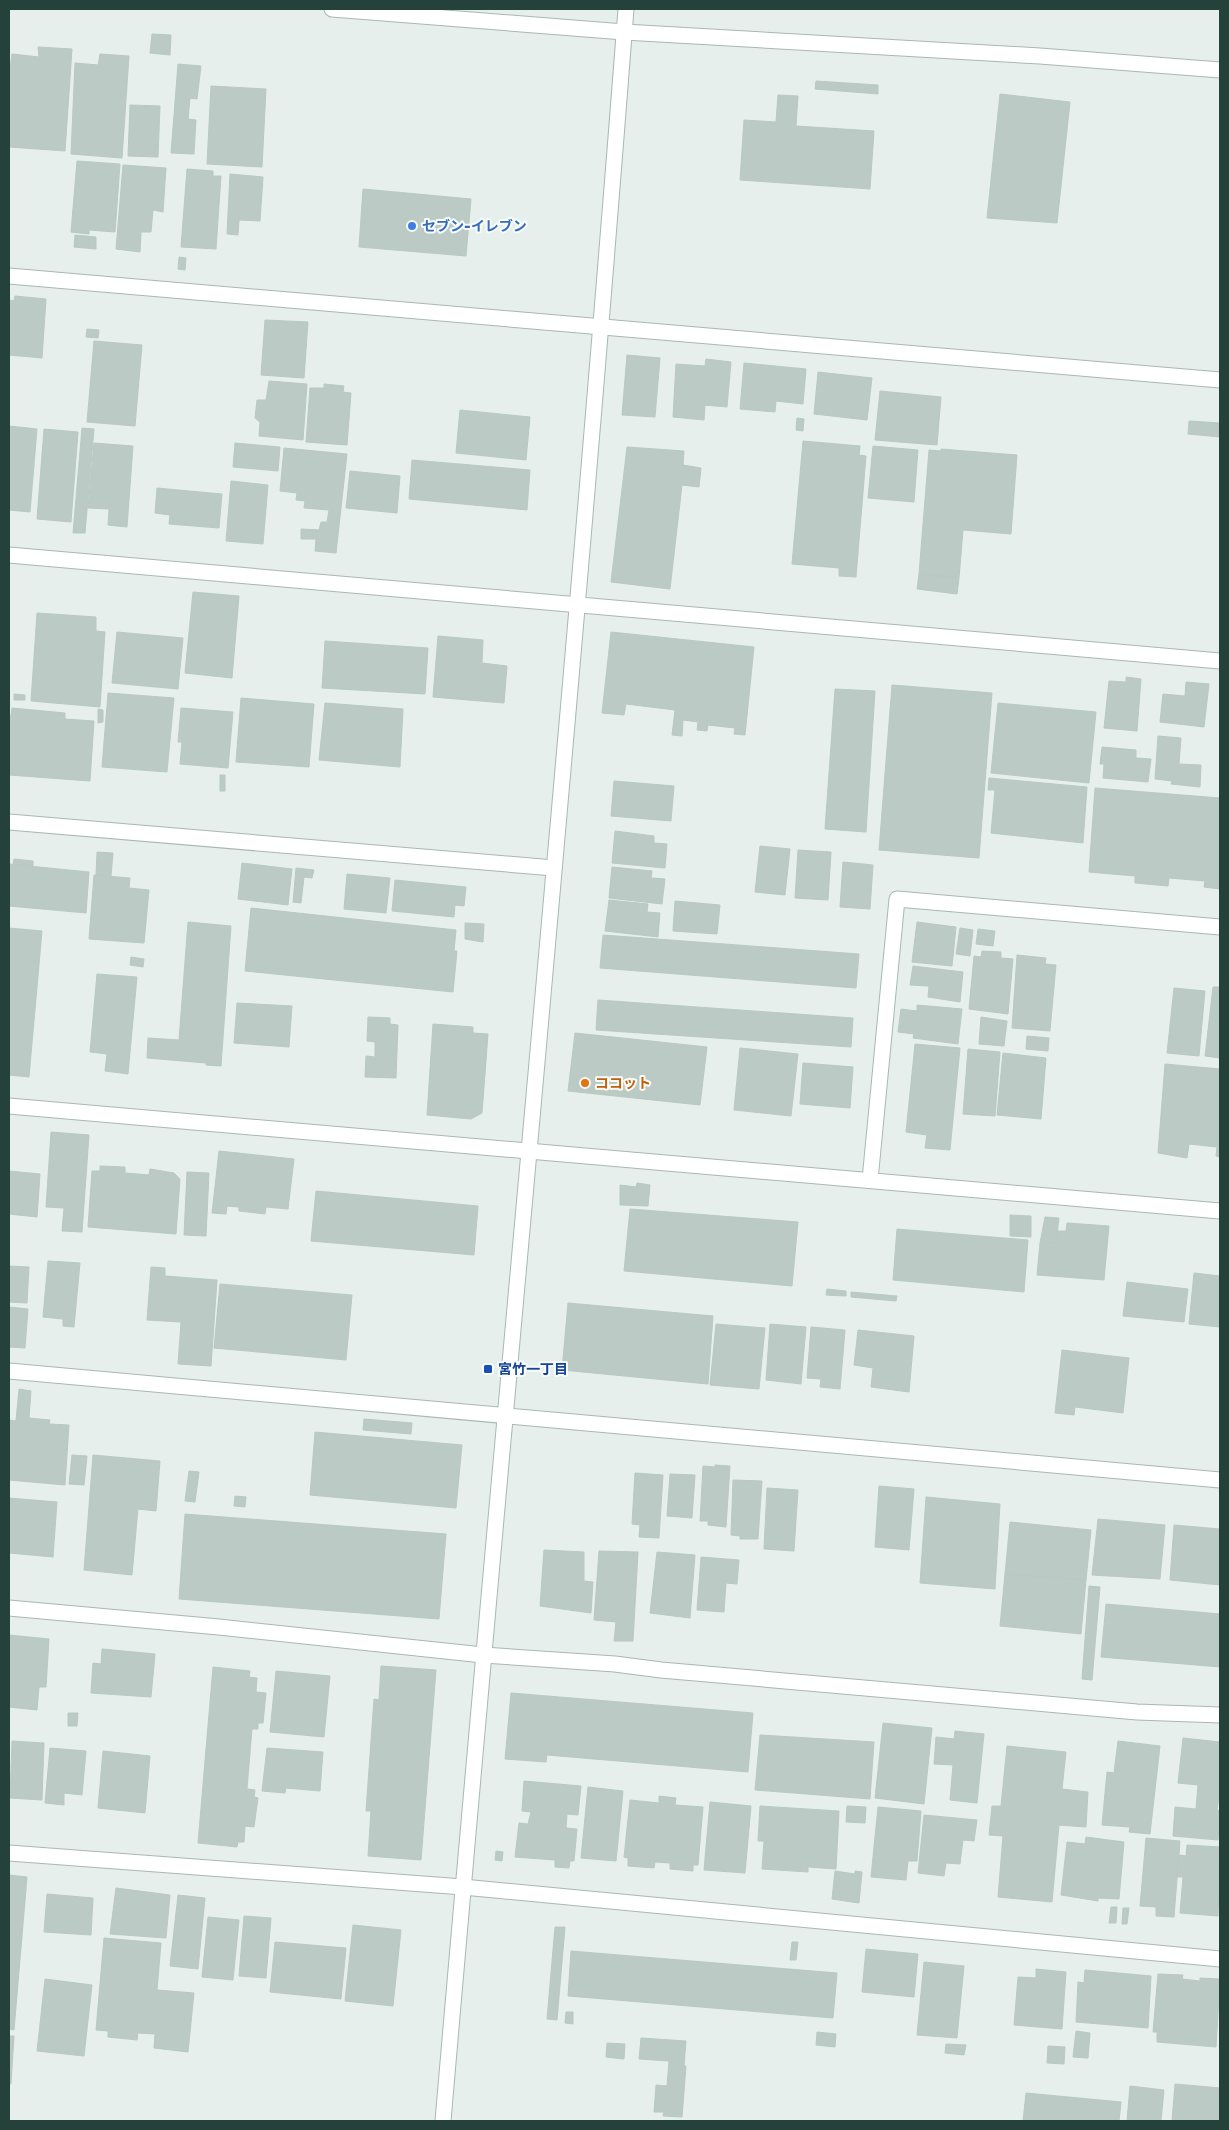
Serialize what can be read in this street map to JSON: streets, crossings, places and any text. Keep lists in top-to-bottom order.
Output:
{
  "places": {
    "other": ["セブン-イレブン", "ココット"],
    "transit": ["宮竹一丁目"]
  }
}
